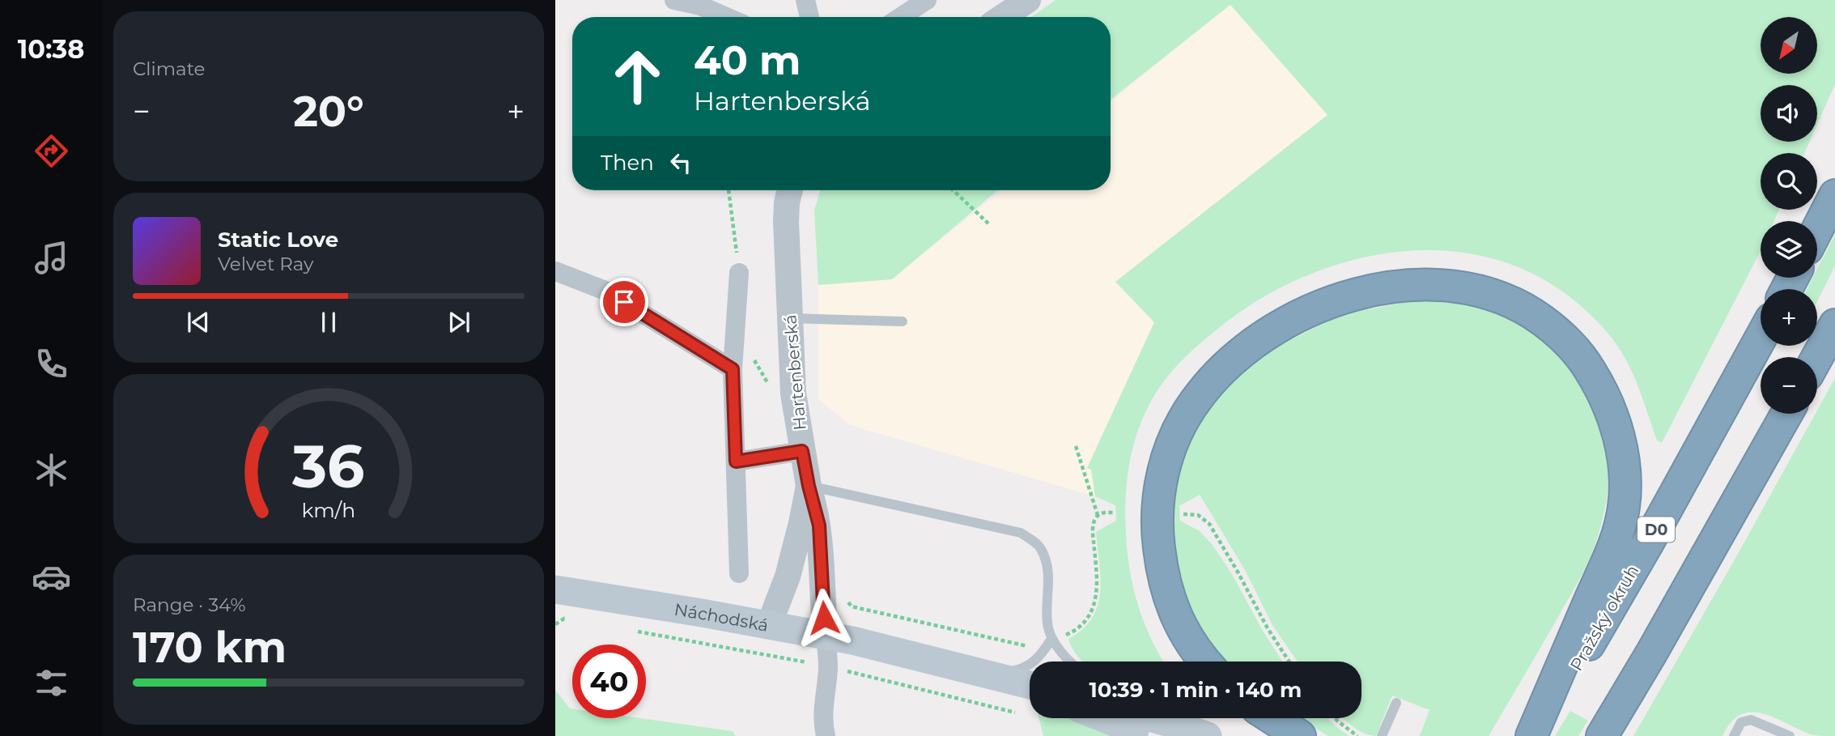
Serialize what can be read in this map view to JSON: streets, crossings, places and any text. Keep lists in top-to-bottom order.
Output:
{
  "streets": {
    "highway": ["D0", "Pražský okruh"],
    "main road": ["Náchodská"],
    "street": ["Hartenberská"]
  },
  "crossings": [
    ["Hartenberská", "Náchodská"]
  ],
  "north": "bottom left",
  "page": {
    "tabs": "10:38",
    "tile": [
      "Climate",
      ["Range · 34%", "170 km"]
    ],
    "map_buttons": ["+", "−"],
    "turn": ["40 m", "Hartenberská"],
    "heat": ["−", "20°", "+"],
    "then": "Then",
    "song": ["Static Love", "Velvet Ray"],
    "limit": "40",
    "trip": "10:39 · 1 min · 140 m",
    "gauge": ["36", "km/h"]
  }
}
